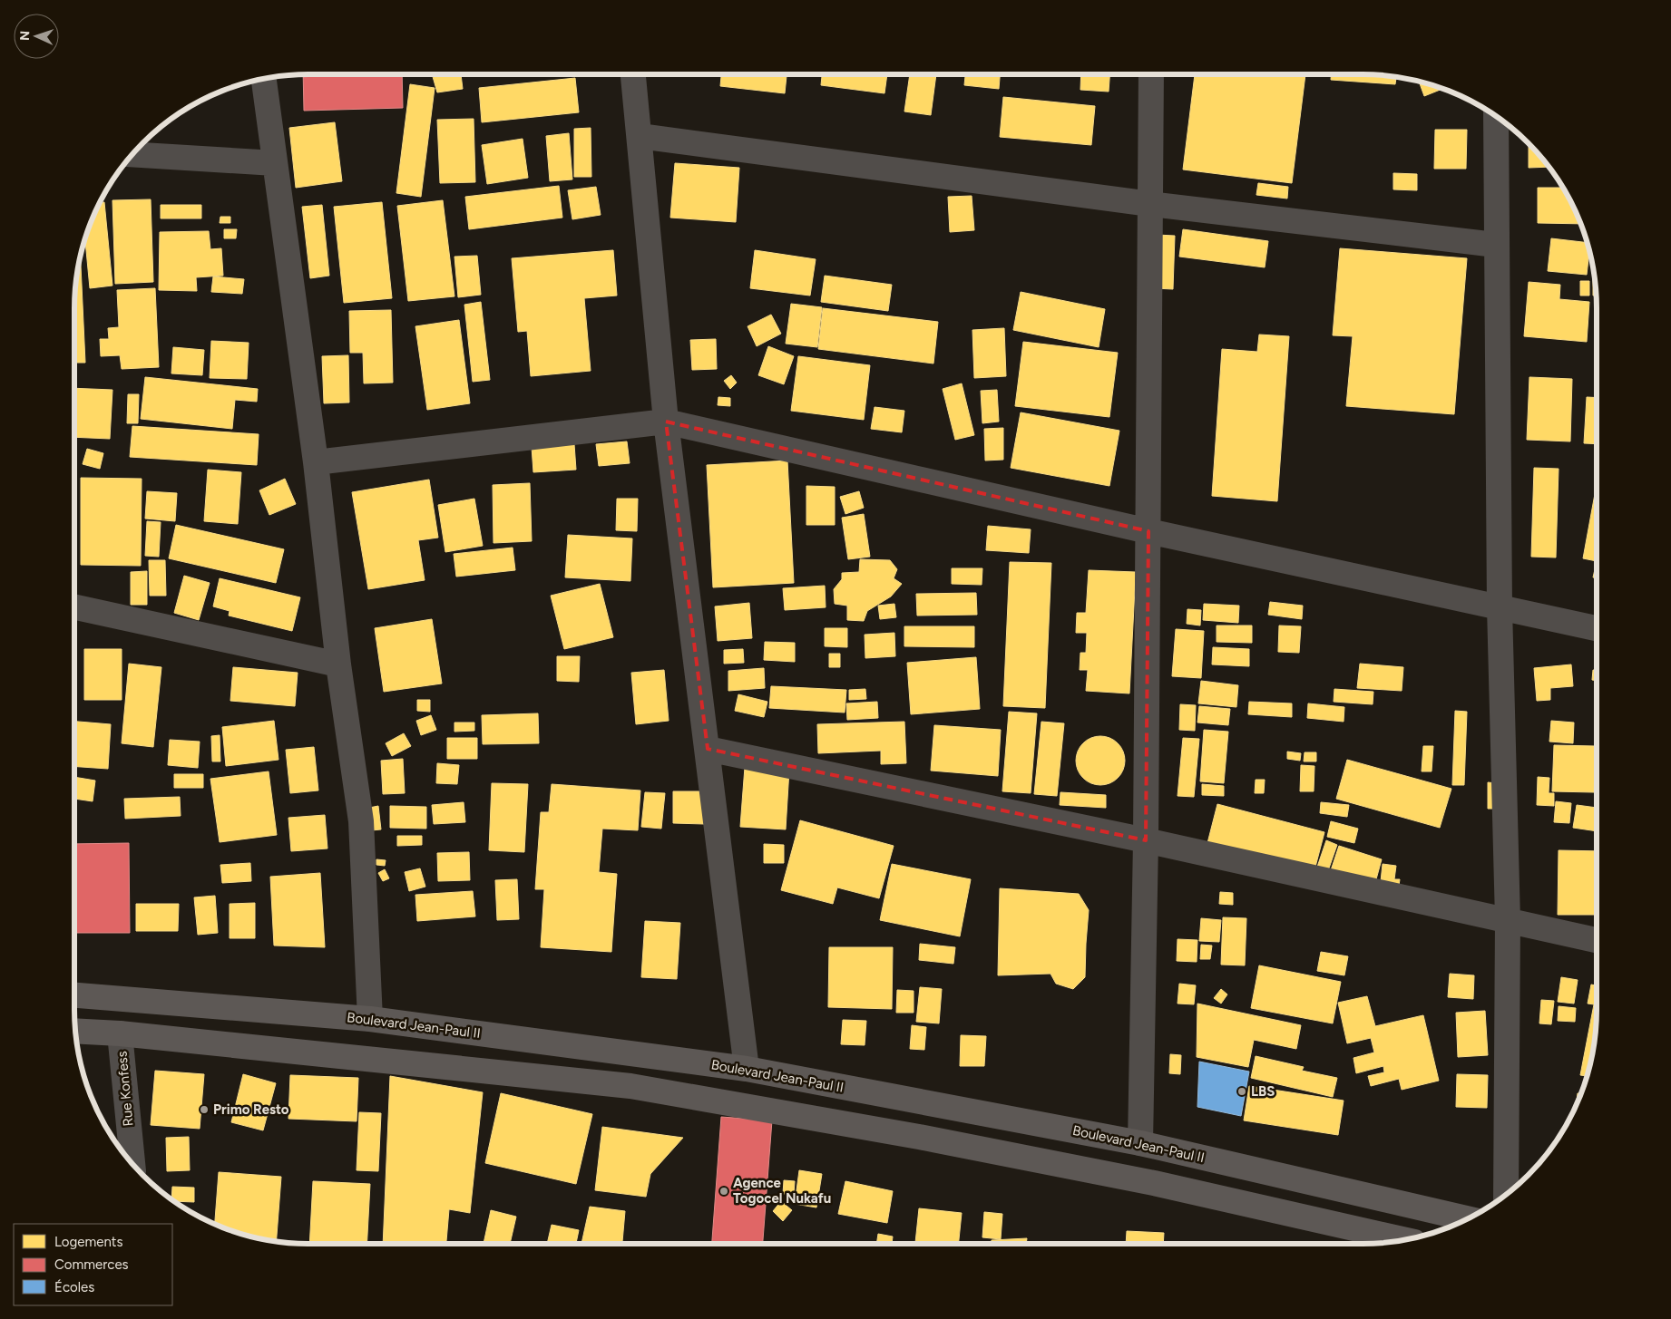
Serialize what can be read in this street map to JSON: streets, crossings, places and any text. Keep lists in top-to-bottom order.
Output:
{
  "streets": {
    "main road": ["Boulevard Jean-Paul II"],
    "street": ["Rue Konfess"]
  },
  "places": ["LBS", "Primo Resto", "Agence Togocel Nukafu"],
  "legend": ["Logements", "Commerces", "Écoles"],
  "north": "left"
}
